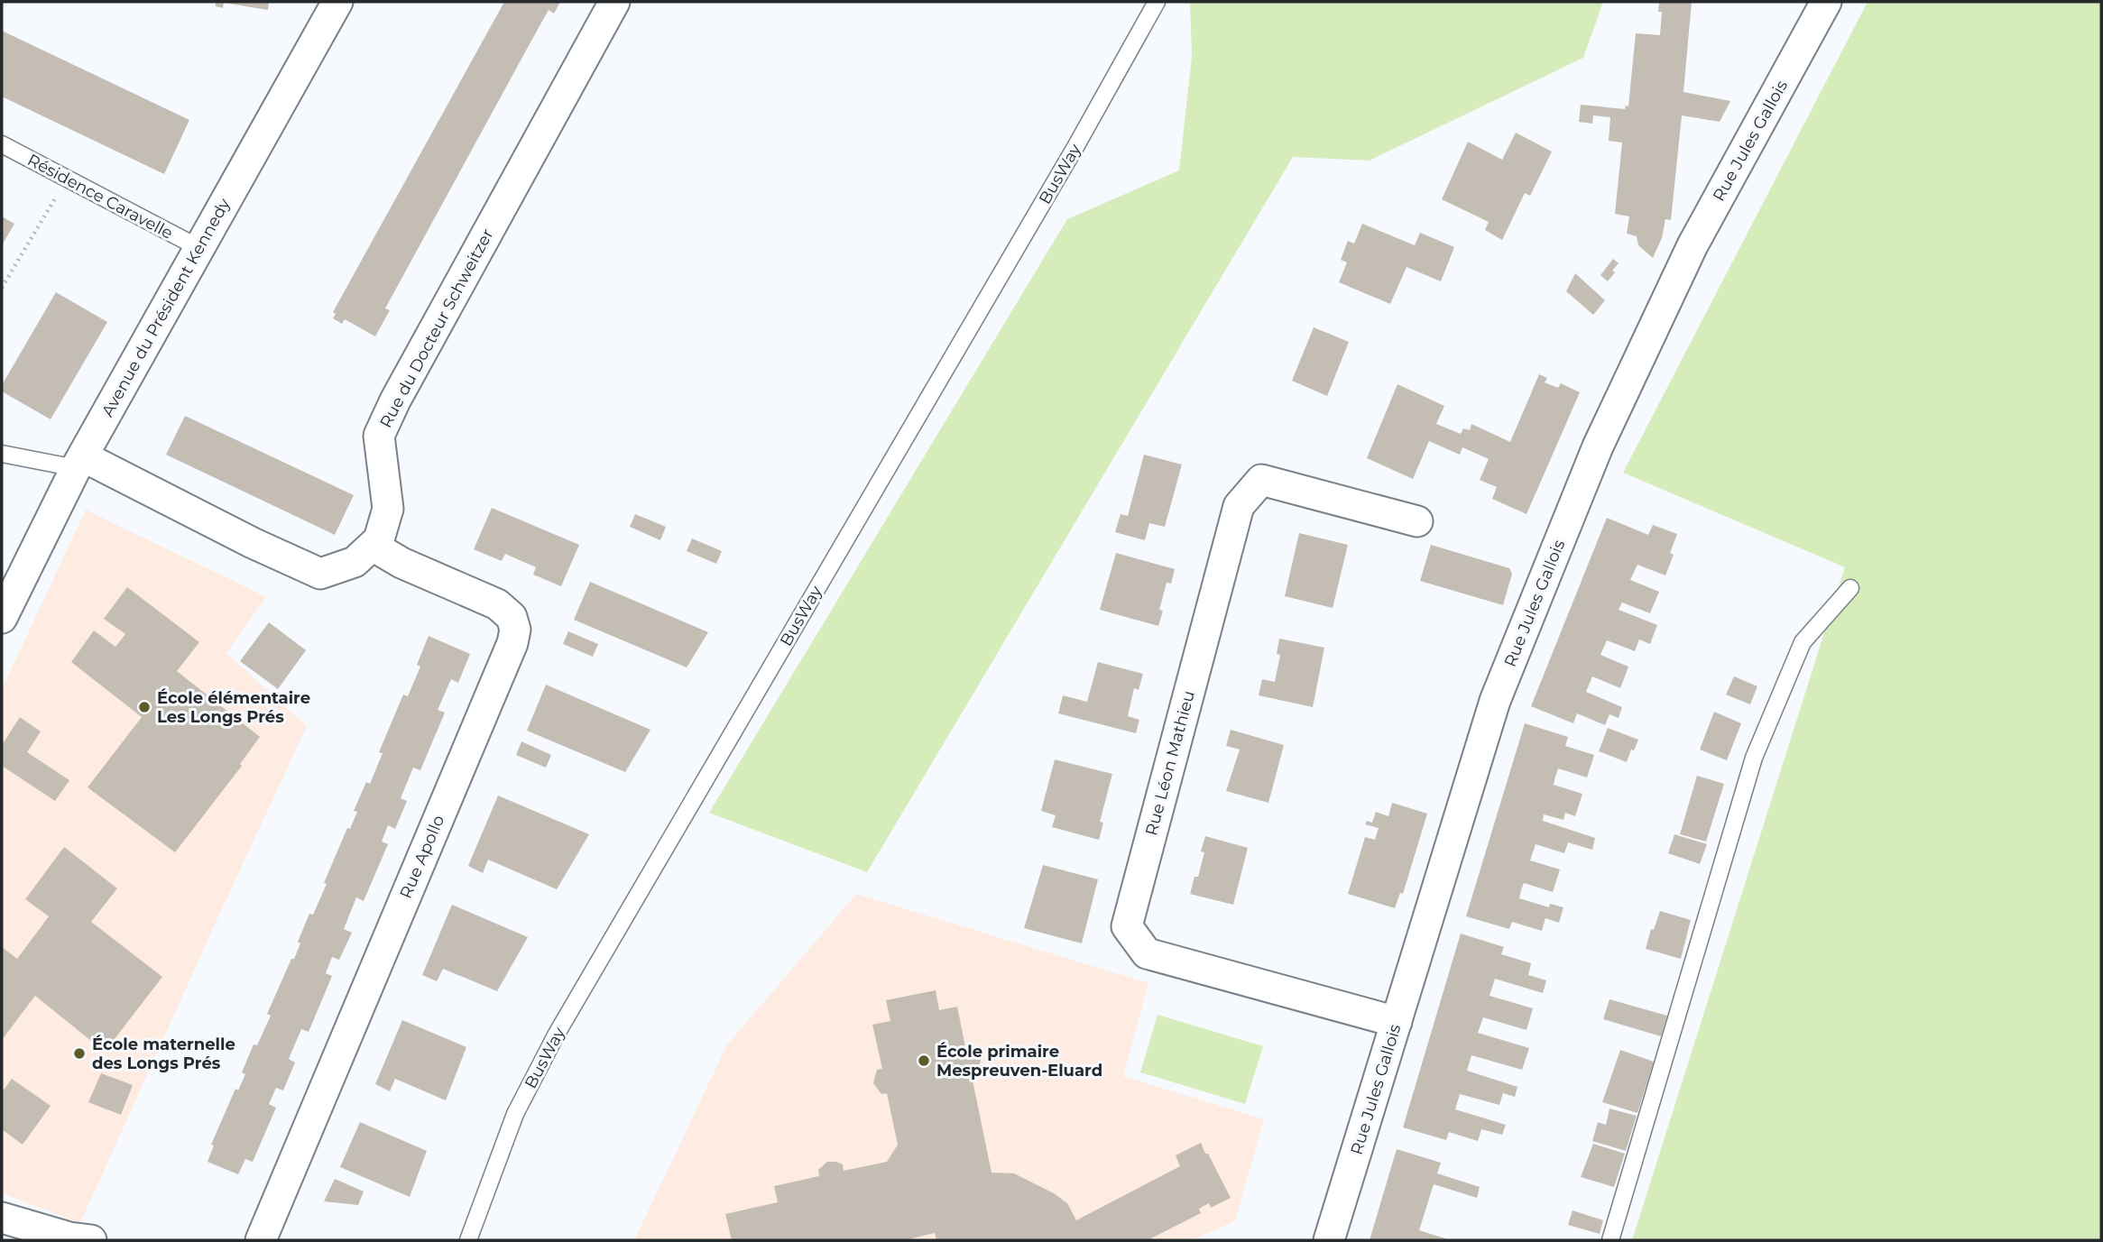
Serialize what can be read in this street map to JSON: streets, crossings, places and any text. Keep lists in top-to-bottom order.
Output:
{
  "streets": {
    "street": [
      "Rue Jules Gallois",
      "Avenue du Président Kennedy",
      "Rue du Docteur Schweitzer",
      "Rue Léon Mathieu",
      "Rue Apollo"
    ],
    "lane": ["BusWay", "Résidence Caravelle"]
  },
  "crossings": [
    ["Rue Jules Gallois", "Rue Léon Mathieu"],
    ["Résidence Caravelle", "Avenue du Président Kennedy"],
    ["Avenue du Président Kennedy", "Rue du Docteur Schweitzer"],
    ["Rue du Docteur Schweitzer", "Rue Apollo"]
  ],
  "places": ["École élémentaire Les Longs Prés", "École maternelle des Longs Prés", "École primaire Mespreuven-Eluard"]
}
